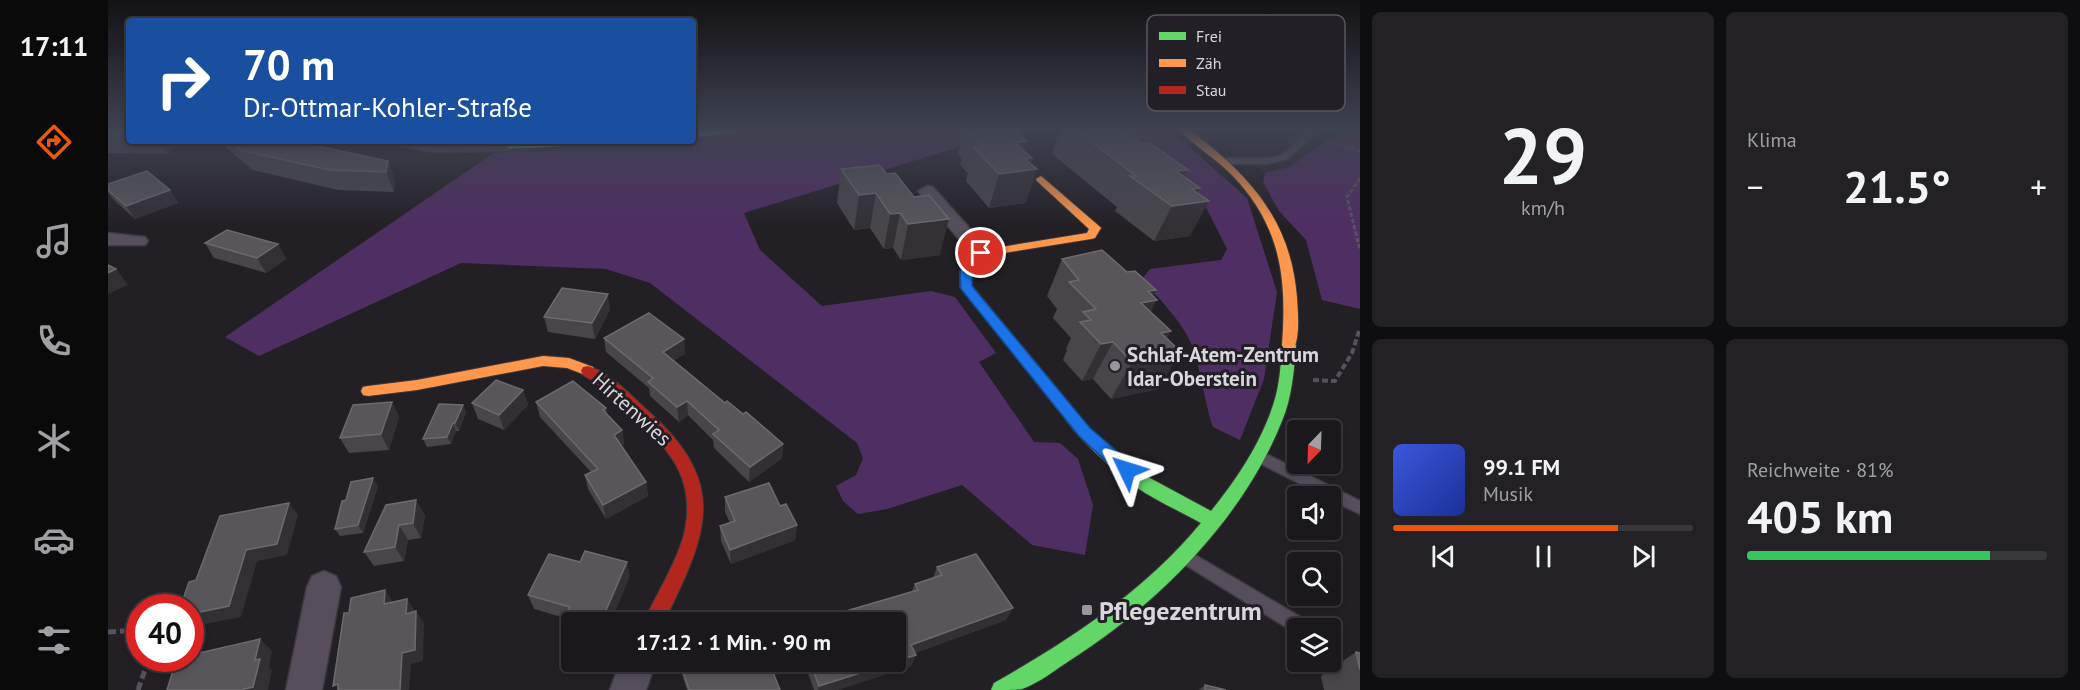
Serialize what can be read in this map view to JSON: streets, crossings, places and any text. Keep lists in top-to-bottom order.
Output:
{
  "streets": {
    "street": ["Hirtenwies"]
  },
  "places": {
    "other": ["Schlaf-Atem-Zentrum Idar-Oberstein"],
    "transit": ["Pflegezentrum"]
  },
  "legend": ["Frei", "Zäh", "Stau"],
  "north": "bottom left",
  "page": {
    "tabs": "17:11",
    "tile": [
      ["29", "km/h"],
      "Klima",
      ["Reichweite · 81%", "405 km"]
    ],
    "turn": ["70 m", "Dr.-Ottmar-Kohler-Straße"],
    "heat": ["−", "21.5°", "+"],
    "song": ["99.1 FM", "Musik"],
    "limit": "40",
    "trip": "17:12 · 1 Min. · 90 m"
  }
}
